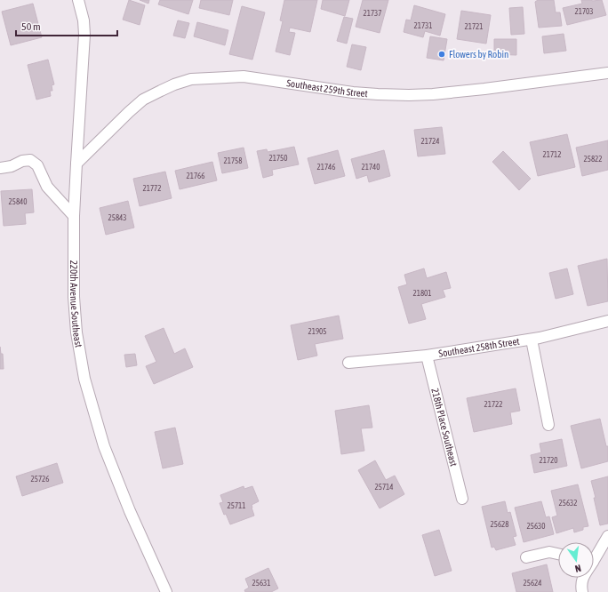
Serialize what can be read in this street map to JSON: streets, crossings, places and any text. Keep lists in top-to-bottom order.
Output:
{
  "streets": {
    "street": [
      "Southeast 259th Street",
      "220th Avenue Southeast",
      "Southeast 258th Street",
      "218th Place Southeast"
    ]
  },
  "crossings": [
    ["Southeast 259th Street", "220th Avenue Southeast"],
    ["Southeast 258th Street", "218th Place Southeast"]
  ],
  "places": ["Flowers by Robin"],
  "house_numbers": [
    "21703",
    "21737",
    "21731",
    "21721",
    "21724",
    "21712",
    "21750",
    "25822",
    "21758",
    "21746",
    "21740",
    "21766",
    "21772",
    "25840",
    "25843",
    "21801",
    "21905",
    "21722",
    "21720",
    "25726",
    "25714",
    "25632",
    "25711",
    "25628",
    "25630",
    "25631",
    "25624"
  ],
  "scale_bar": "50 m",
  "north": "bottom"
}
